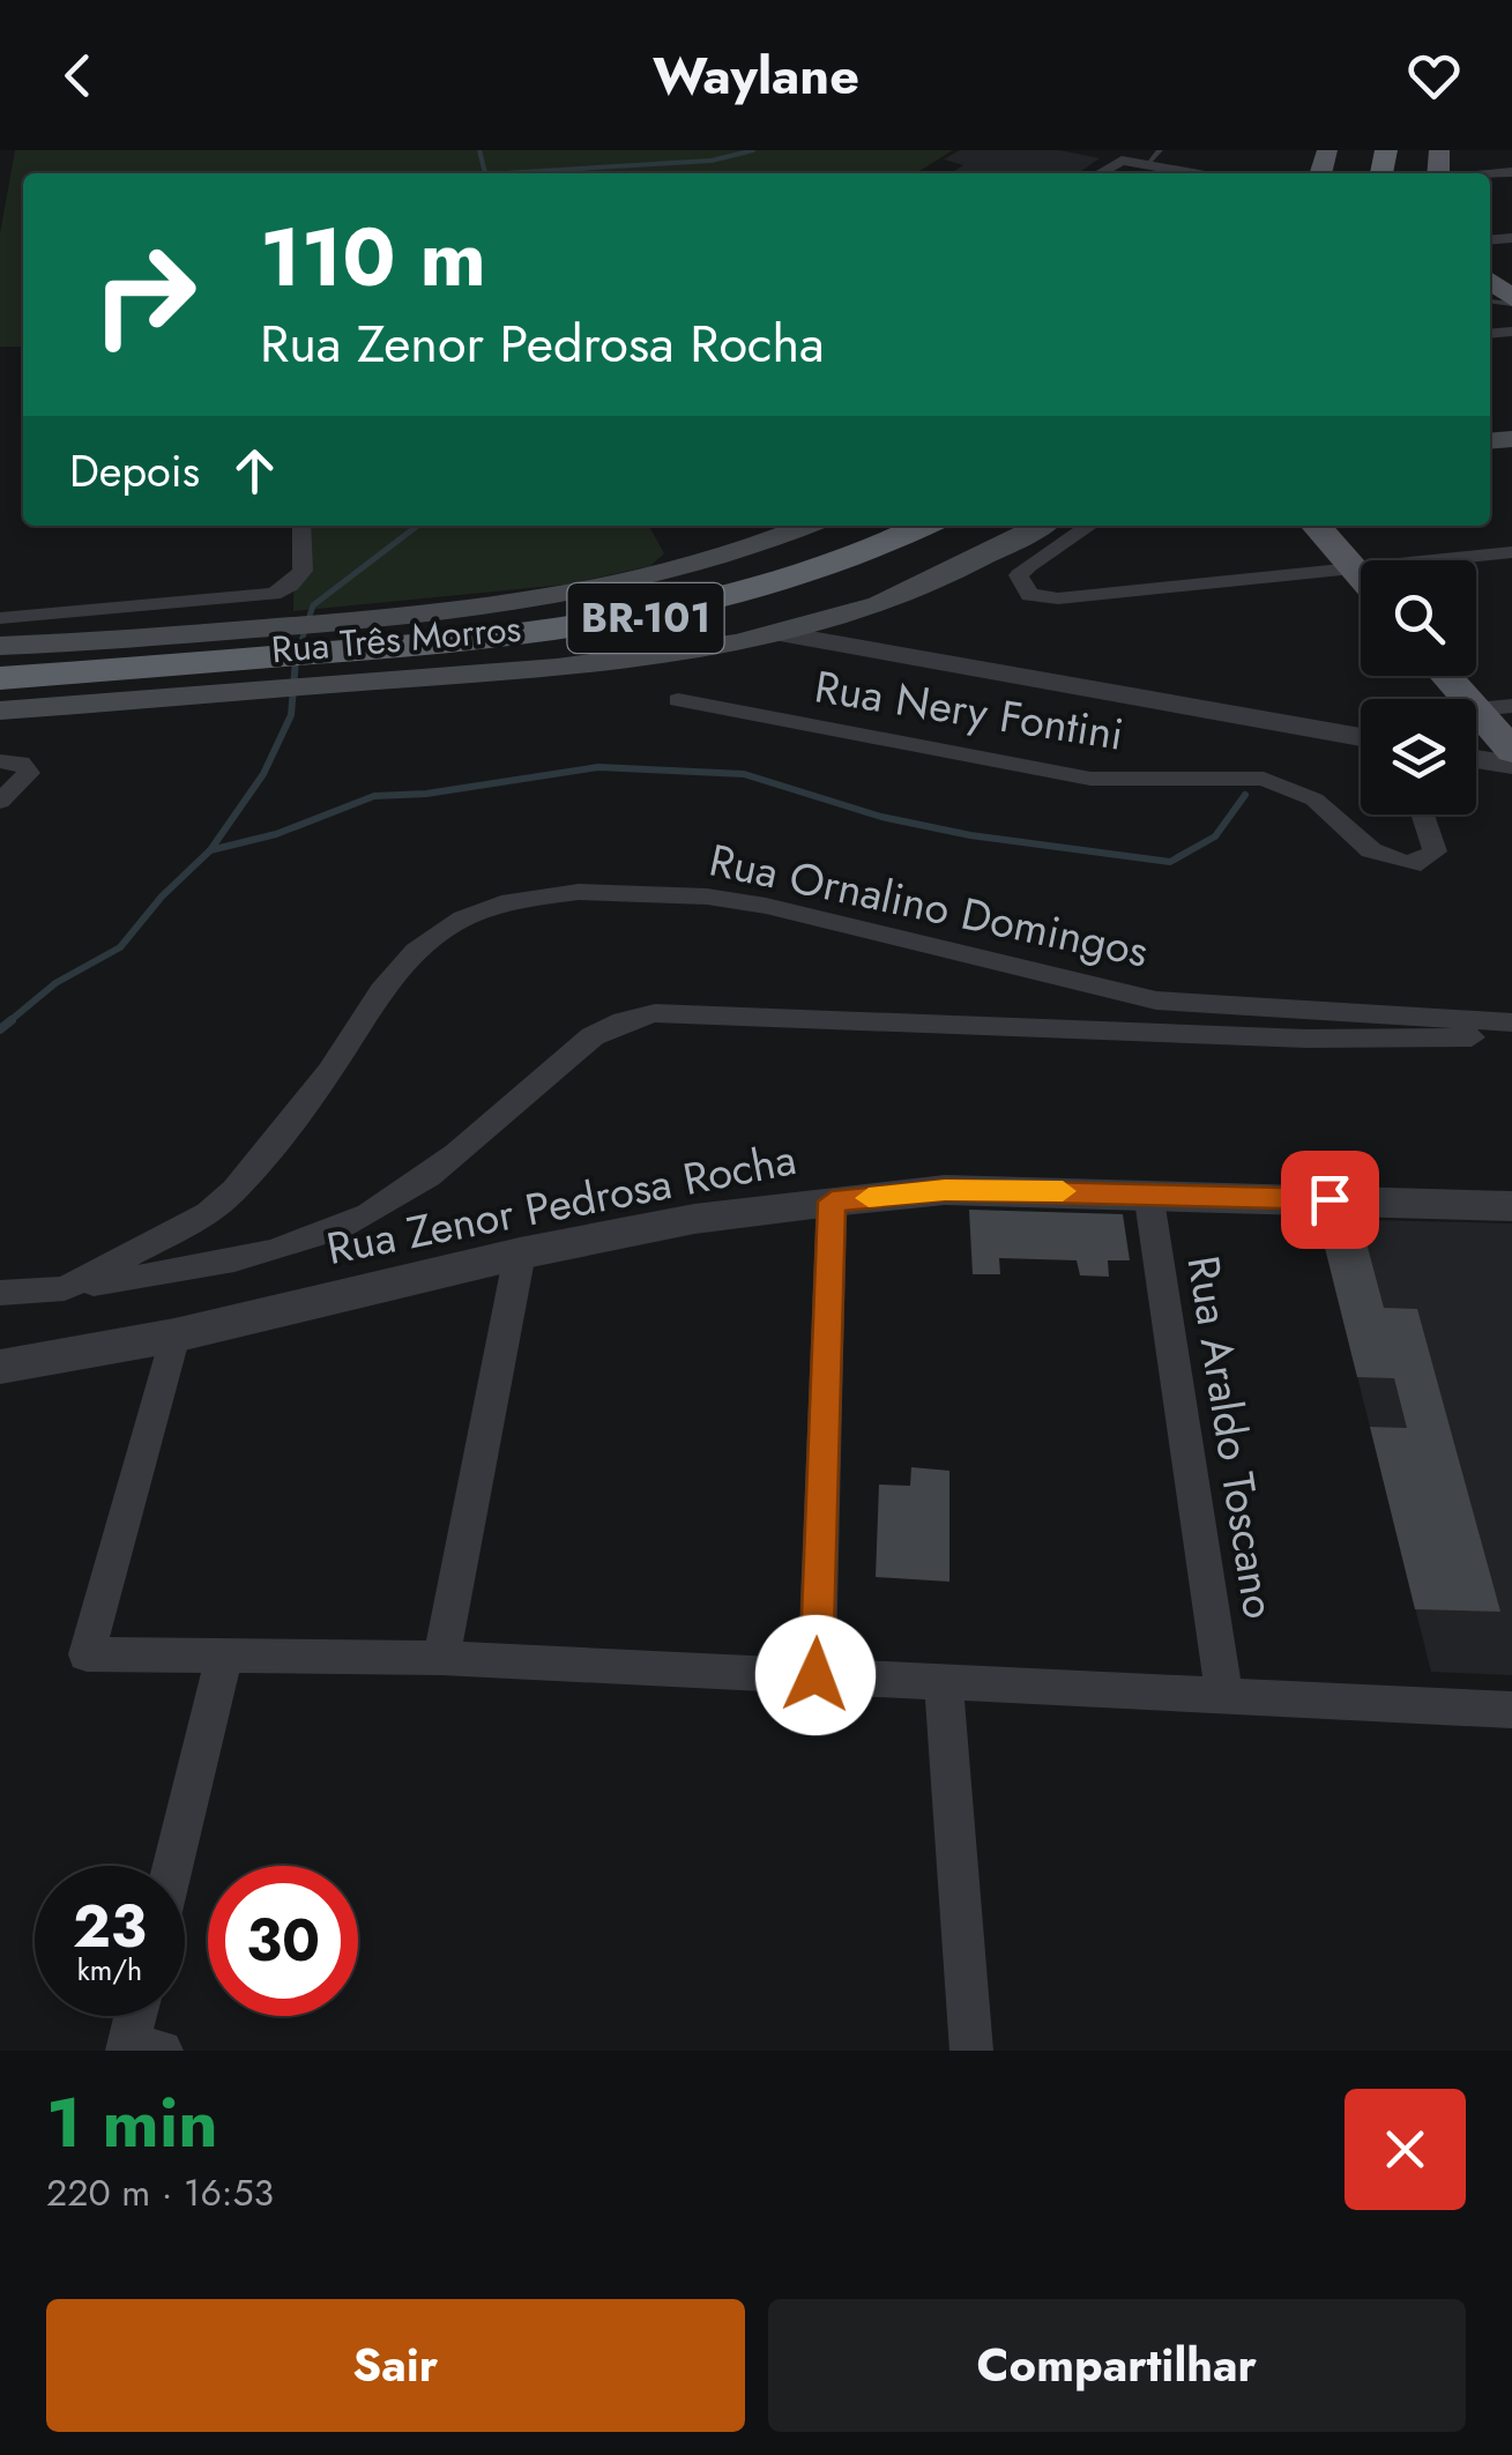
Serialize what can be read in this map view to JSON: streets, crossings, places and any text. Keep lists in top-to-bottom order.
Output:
{
  "streets": {
    "highway": ["BR-101"],
    "main road": ["Rua Três Morros"],
    "street": [
      "Rua Nery Fontini",
      "Rua Ornalino Domingos",
      "Rua Zenor Pedrosa Rocha",
      "Rua Araldo Toscano"
    ]
  },
  "crossings": [
    ["BR-101", "Rua Três Morros"],
    ["Rua Zenor Pedrosa Rocha", "Rua Araldo Toscano"]
  ],
  "page": {
    "header": "Waylane",
    "turn": ["110 m", "Rua Zenor Pedrosa Rocha"],
    "then": "Depois",
    "speed": "23 km/h",
    "limit": "30",
    "heading": ["1 min", "220 m · 16:53"],
    "buttons": ["Sair", "Compartilhar"]
  }
}
